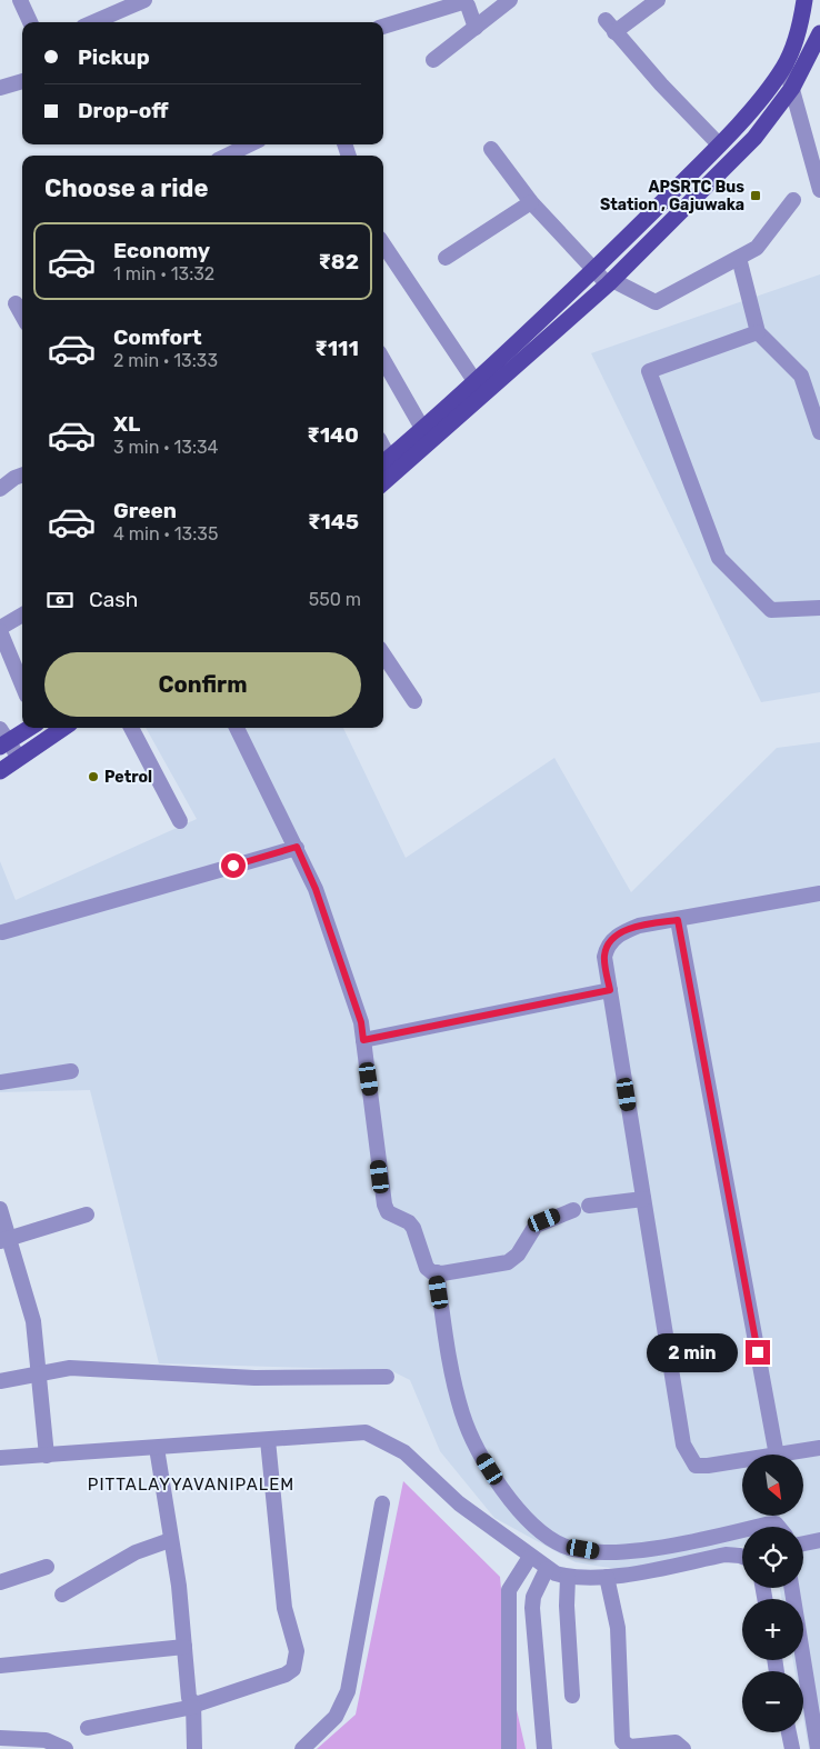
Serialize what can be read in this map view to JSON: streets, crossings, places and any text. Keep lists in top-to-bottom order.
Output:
{
  "districts": ["PITTALAYYAVANIPALEM"],
  "places": {
    "transit": ["APSRTC Bus Station , Gajuwaka"],
    "other": ["Petrol"]
  },
  "north": "bottom right",
  "page": {
    "banner": ["Pickup", "Drop-off"],
    "heading": "Choose a ride",
    "list": [
      {
        "name": "Economy",
        "note": "1 min · 13:32",
        "value": "₹82"
      },
      {
        "name": "Comfort",
        "note": "2 min · 13:33",
        "value": "₹111"
      },
      {
        "name": "XL",
        "note": "3 min · 13:34",
        "value": "₹140"
      },
      {
        "name": "Green",
        "note": "4 min · 13:35",
        "value": "₹145"
      }
    ],
    "pay": ["Cash", "550 m"],
    "buttons": "Confirm",
    "bubble": "2 min",
    "map_buttons": ["+", "−"]
  }
}
